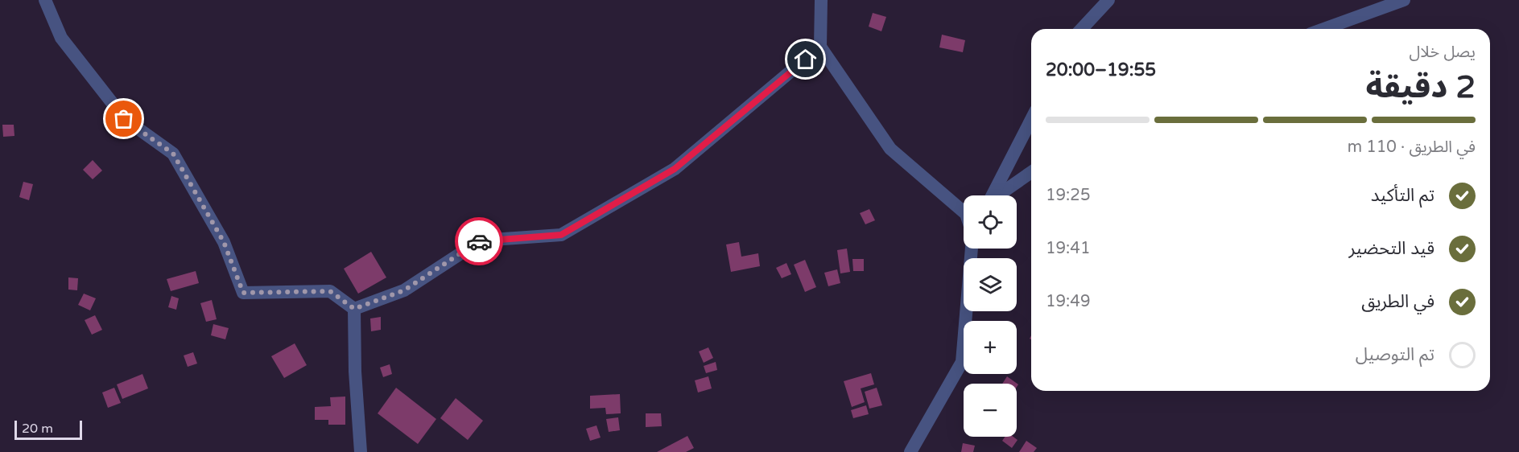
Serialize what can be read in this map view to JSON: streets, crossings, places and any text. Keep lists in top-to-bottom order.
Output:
{
  "scale_bar": "20 m",
  "page": {
    "heading": ["2 دقيقة", "يصل خلال", "19:55–20:00"],
    "bar": "في الطريق · 110 m",
    "list": [
      ["تم التأكيد", "19:25"],
      ["قيد التحضير", "19:41"],
      ["في الطريق", "19:49"],
      "تم التوصيل"
    ],
    "map_buttons": ["+", "−"],
    "scale": "20 m"
  }
}
